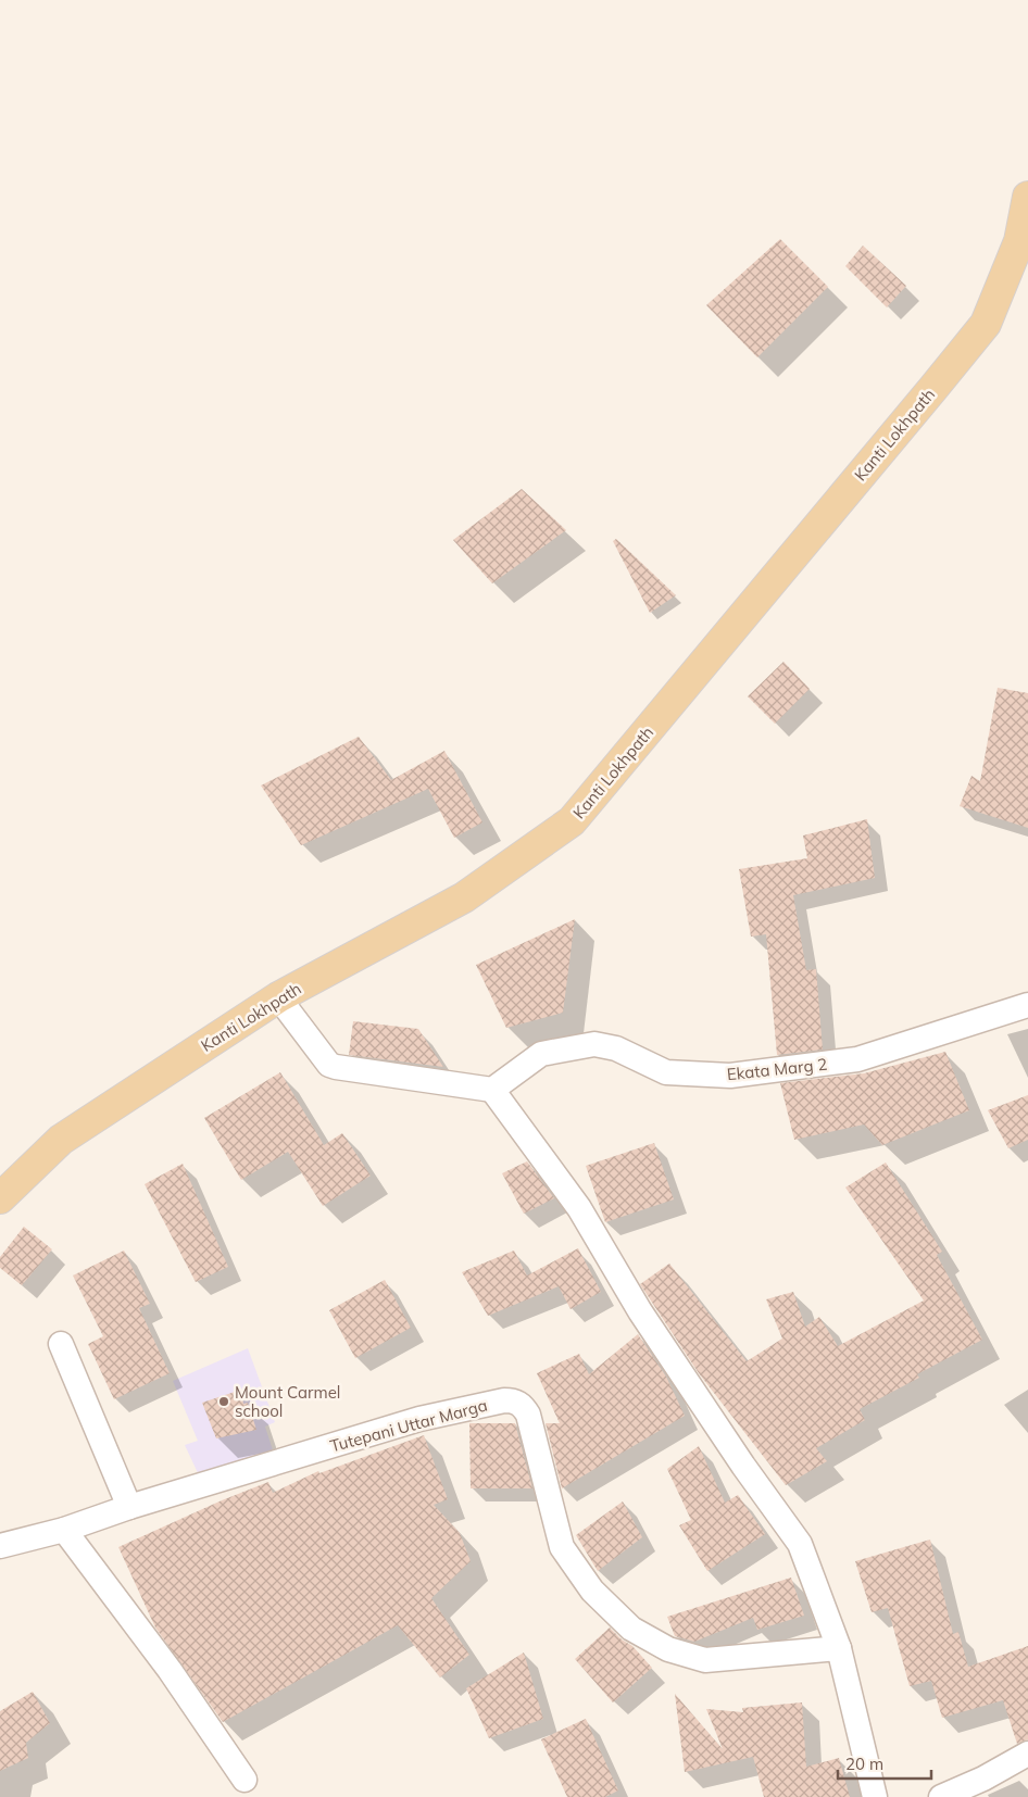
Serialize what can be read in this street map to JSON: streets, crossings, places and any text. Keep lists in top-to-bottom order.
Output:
{
  "streets": {
    "main road": ["Kanti Lokhpath"],
    "street": ["Ekata Marg 2", "Tutepani Uttar Marga"]
  },
  "places": ["Mount Carmel school"],
  "scale_bar": "20 m"
}
